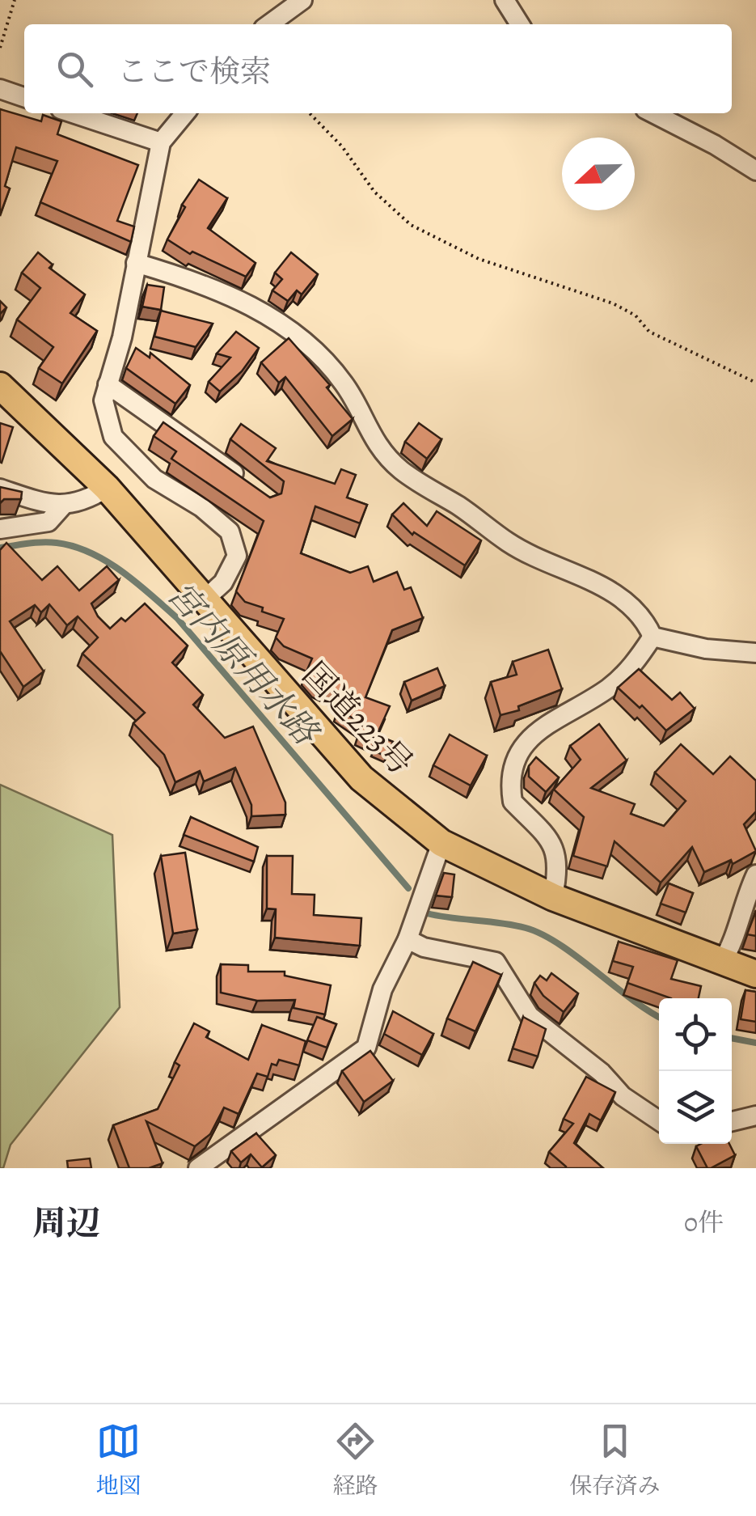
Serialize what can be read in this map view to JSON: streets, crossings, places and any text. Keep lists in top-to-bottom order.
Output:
{
  "streets": {
    "highway": ["国道223号"]
  },
  "water": ["宮内原用水路"],
  "north": "left",
  "page": {
    "search": "ここで検索",
    "heading": ["周辺", "0件"],
    "nav": ["地図", "経路", "保存済み"]
  }
}
